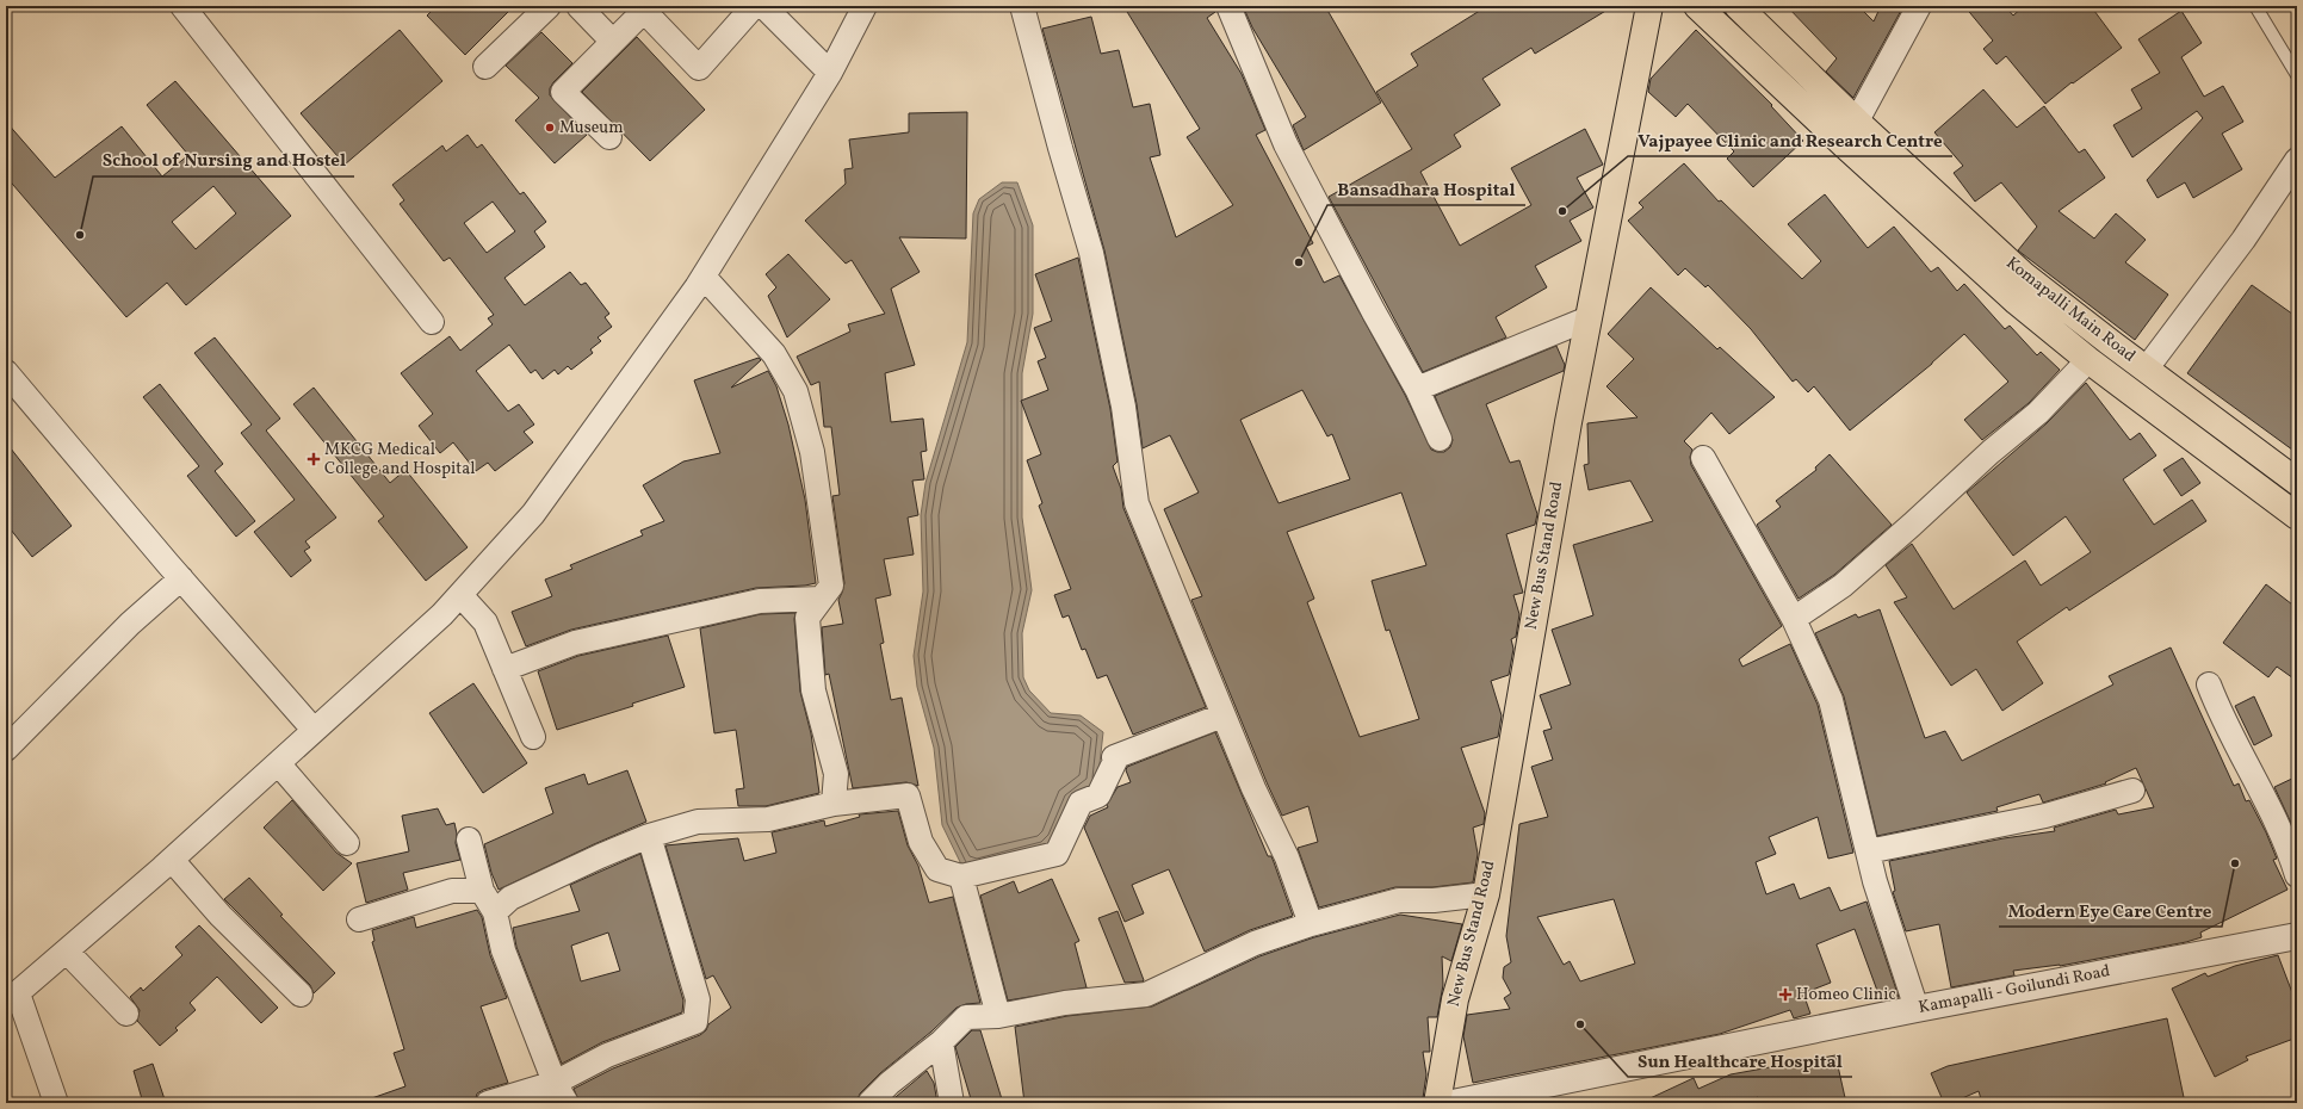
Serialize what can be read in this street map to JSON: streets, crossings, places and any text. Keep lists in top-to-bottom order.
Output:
{
  "streets": {
    "main road": ["Komapalli Main Road", "New Bus Stand Road"],
    "street": ["Kamapalli - Goilundi Road"]
  },
  "places": {
    "other": [
      "Museum",
      "Vajpayee Clinic and Research Centre",
      "School of Nursing and Hostel",
      "Bansadhara Hospital",
      "Modern Eye Care Centre",
      "Sun Healthcare Hospital"
    ],
    "health": ["MKCG Medical College and Hospital", "Homeo Clinic"]
  }
}
